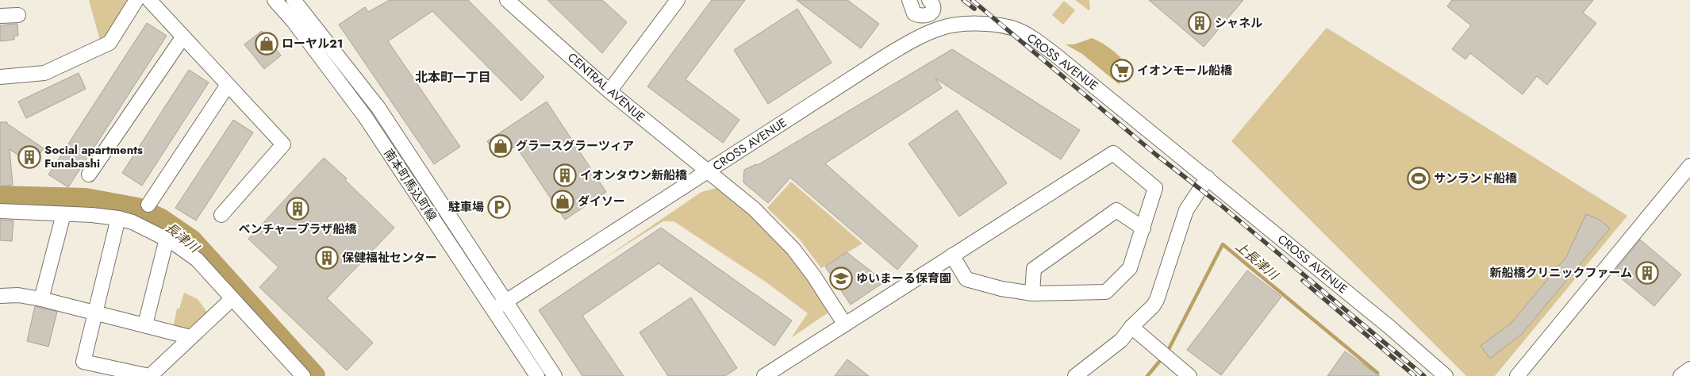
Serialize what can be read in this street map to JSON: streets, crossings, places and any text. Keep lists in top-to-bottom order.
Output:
{
  "streets": {
    "street": ["CROSS AVENUE", "CENTRAL AVENUE", "南本町馬込町線"]
  },
  "crossings": [
    ["CROSS AVENUE", "CENTRAL AVENUE"],
    ["CROSS AVENUE", "南本町馬込町線"]
  ],
  "districts": ["北本町一丁目"],
  "water": ["長津川", "上長津川"],
  "places": {
    "building": [
      "シャネル",
      "Social apartments Funabashi",
      "イオンタウン新船橋",
      "ベンチャープラザ船橋",
      "保健福祉センター",
      "新船橋クリニックファーム"
    ],
    "shop": ["ローヤル21", "グラースグラーツィア", "ダイソー"],
    "supermarket": ["イオンモール船橋"],
    "sports": ["サンランド船橋"],
    "parking": ["駐車場"],
    "school or university": ["ゆいまーる保育園"]
  }
}
